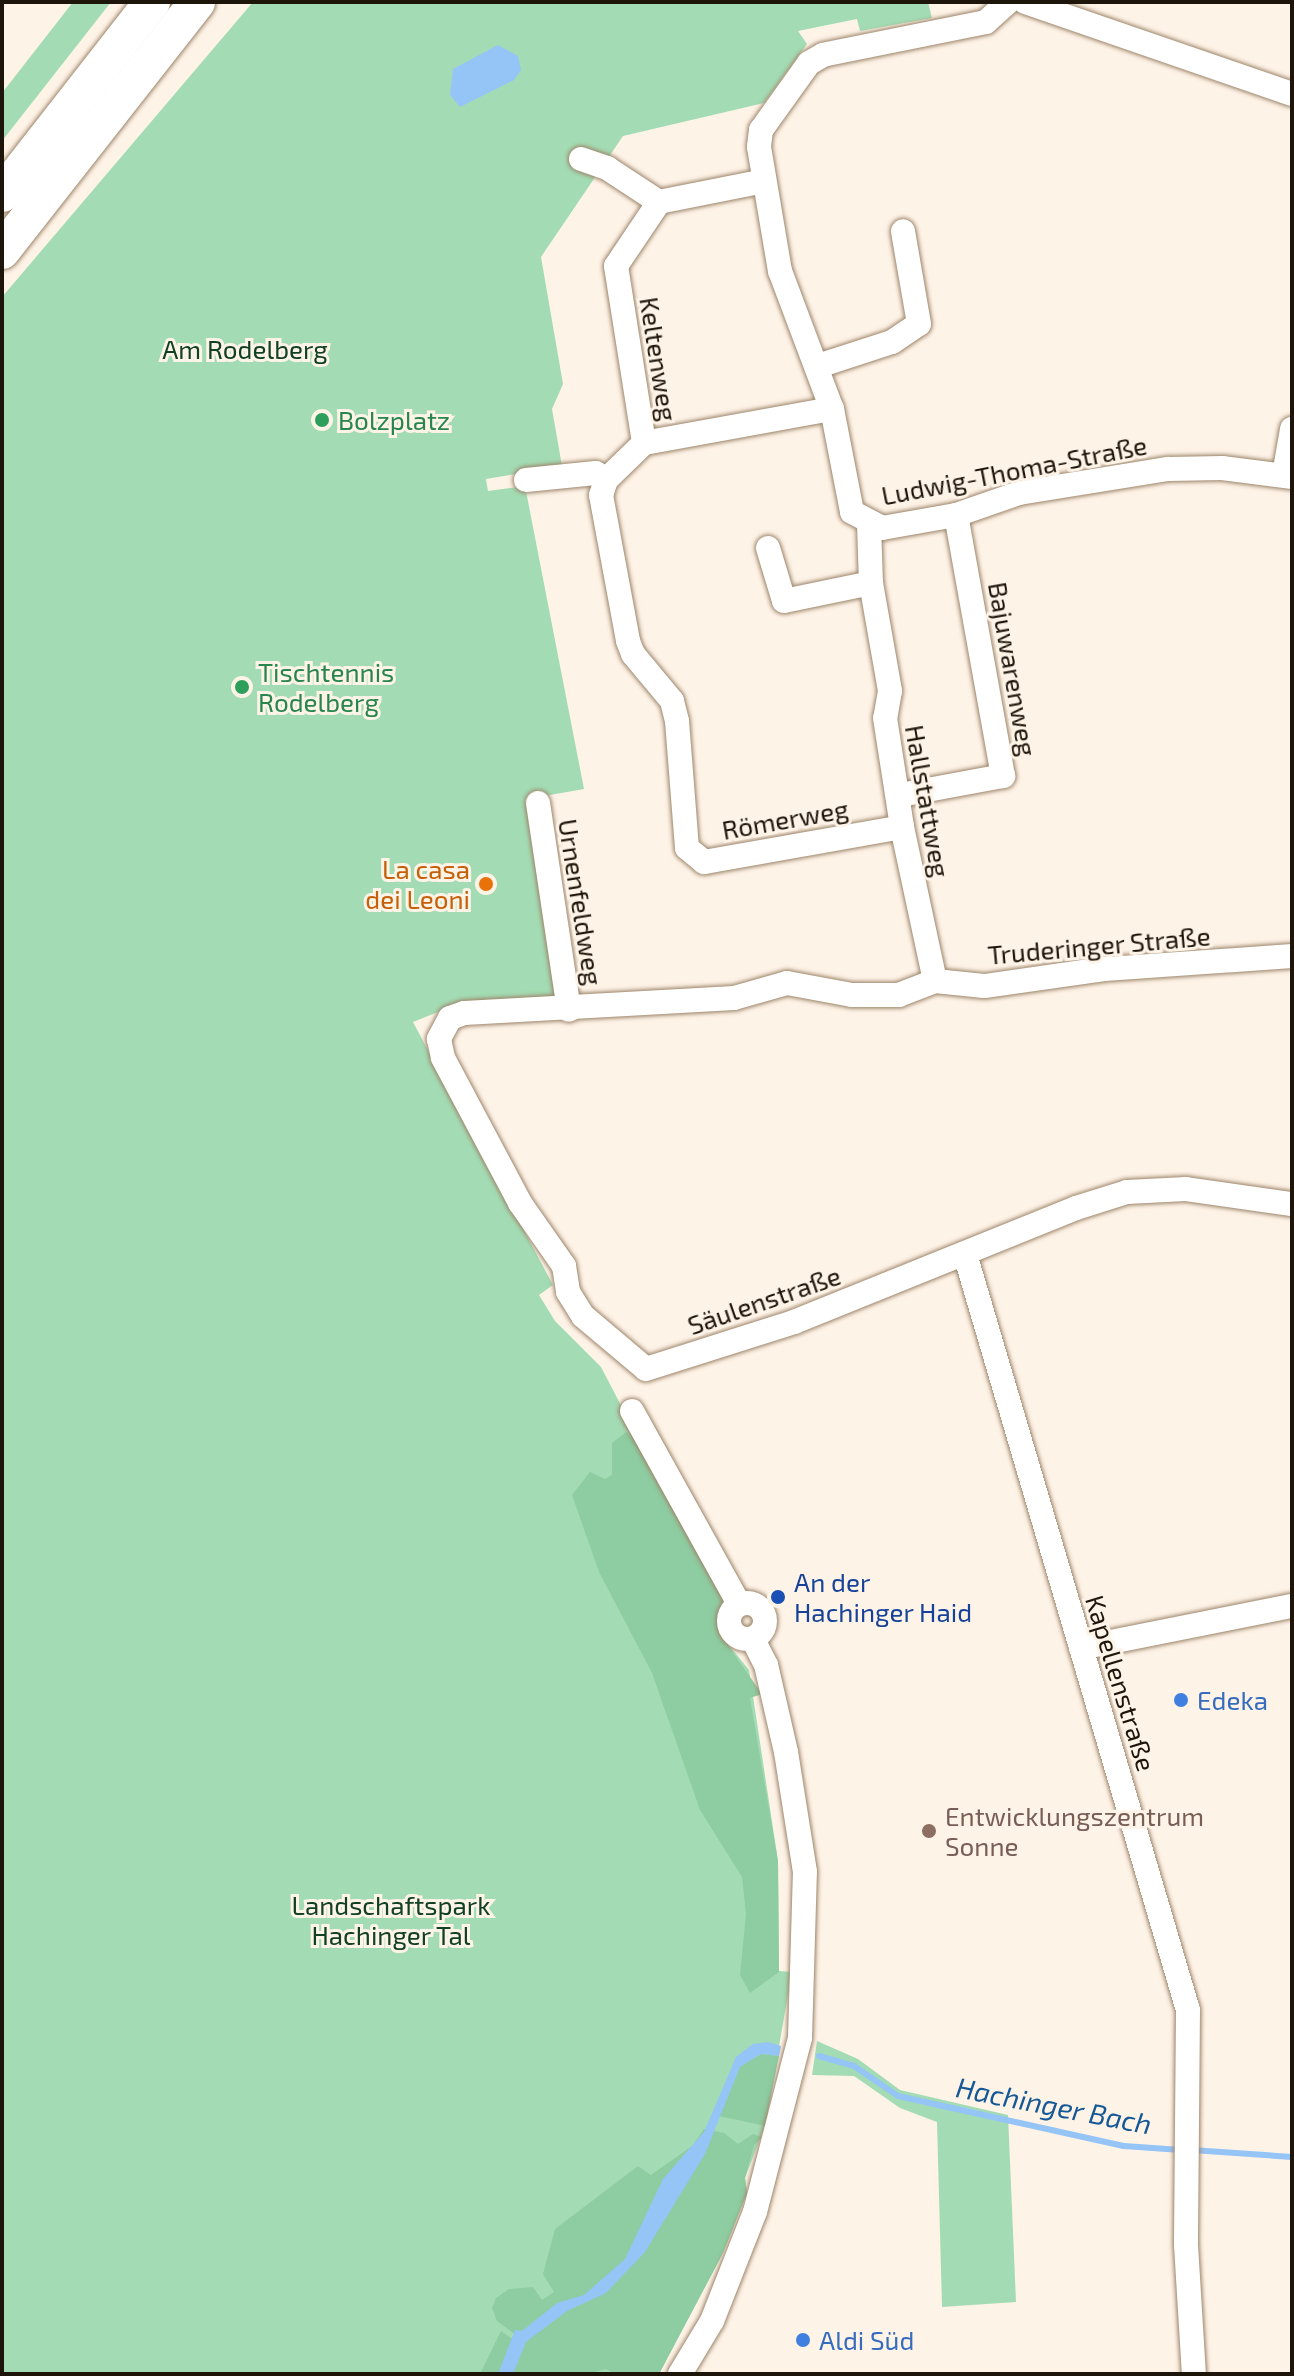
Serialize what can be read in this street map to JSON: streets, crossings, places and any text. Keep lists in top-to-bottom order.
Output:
{
  "streets": {
    "street": [
      "Keltenweg",
      "Ludwig-Thoma-Straße",
      "Bajuwarenweg",
      "Hallstattweg",
      "Römerweg",
      "Urnenfeldweg",
      "Truderinger Straße",
      "Säulenstraße",
      "Kapellenstraße"
    ]
  },
  "crossings": [
    ["Keltenweg", "Ludwig-Thoma-Straße"],
    ["Ludwig-Thoma-Straße", "Bajuwarenweg"],
    ["Ludwig-Thoma-Straße", "Hallstattweg"],
    ["Bajuwarenweg", "Hallstattweg"],
    ["Hallstattweg", "Römerweg"],
    ["Hallstattweg", "Truderinger Straße"],
    ["Urnenfeldweg", "Truderinger Straße"],
    ["Truderinger Straße", "Säulenstraße"],
    ["Säulenstraße", "Kapellenstraße"]
  ],
  "water": ["Hachinger Bach"],
  "parks": ["Am Rodelberg", "Landschaftspark Hachinger Tal"],
  "places": [
    "Bolzplatz",
    "Tischtennis Rodelberg",
    "La casa dei Leoni",
    "An der Hachinger Haid",
    "Edeka",
    "Entwicklungszentrum Sonne",
    "Aldi Süd"
  ]
}
